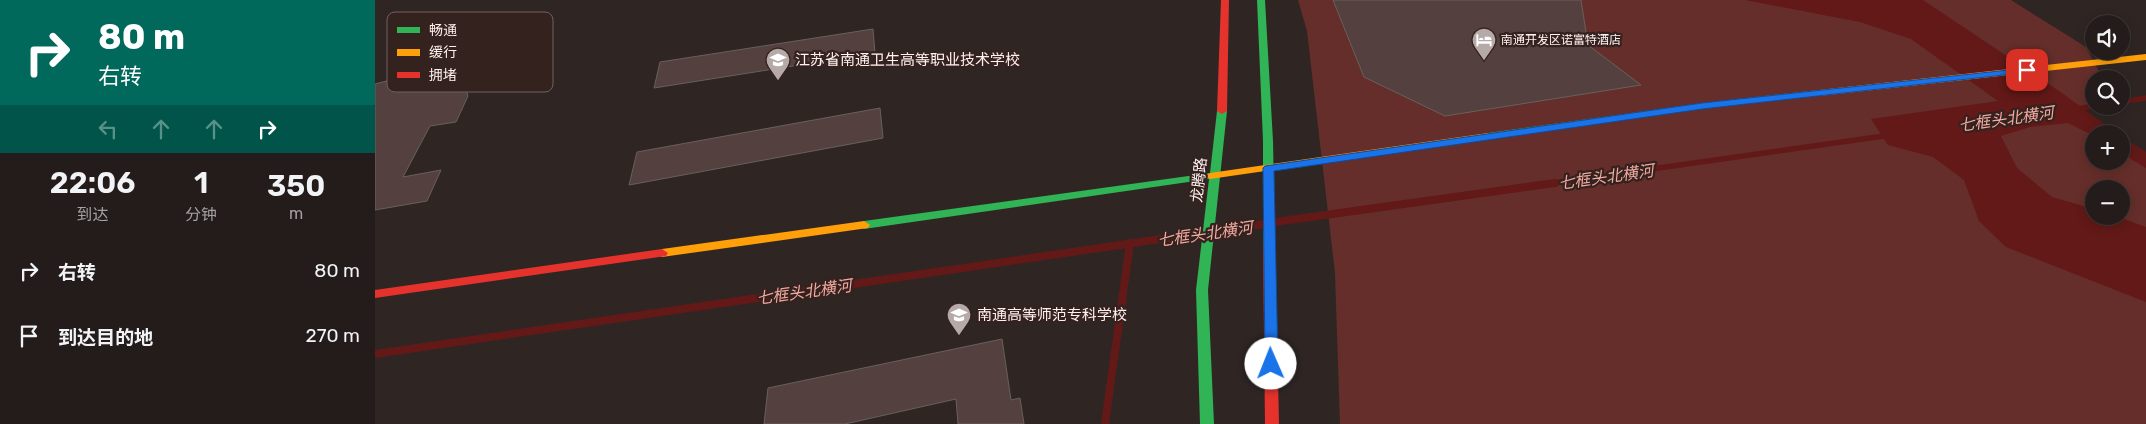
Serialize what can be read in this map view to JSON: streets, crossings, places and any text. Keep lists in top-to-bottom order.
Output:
{
  "streets": {
    "street": ["龙腾路"]
  },
  "water": ["七框头北横河"],
  "places": {
    "hotel": ["南通开发区诺富特酒店"],
    "school or university": ["江苏省南通卫生高等职业技术学校", "南通高等师范专科学校"]
  },
  "legend": ["畅通", "缓行", "拥堵"],
  "page": {
    "turn": ["80 m", "右转"],
    "map_buttons": ["+", "−"],
    "eta": [
      "22:06",
      "到达",
      "1",
      "分钟",
      "350",
      "m"
    ],
    "list": [
      {
        "name": "右转",
        "value": "80 m"
      },
      {
        "name": "到达目的地",
        "value": "270 m"
      }
    ]
  }
}
